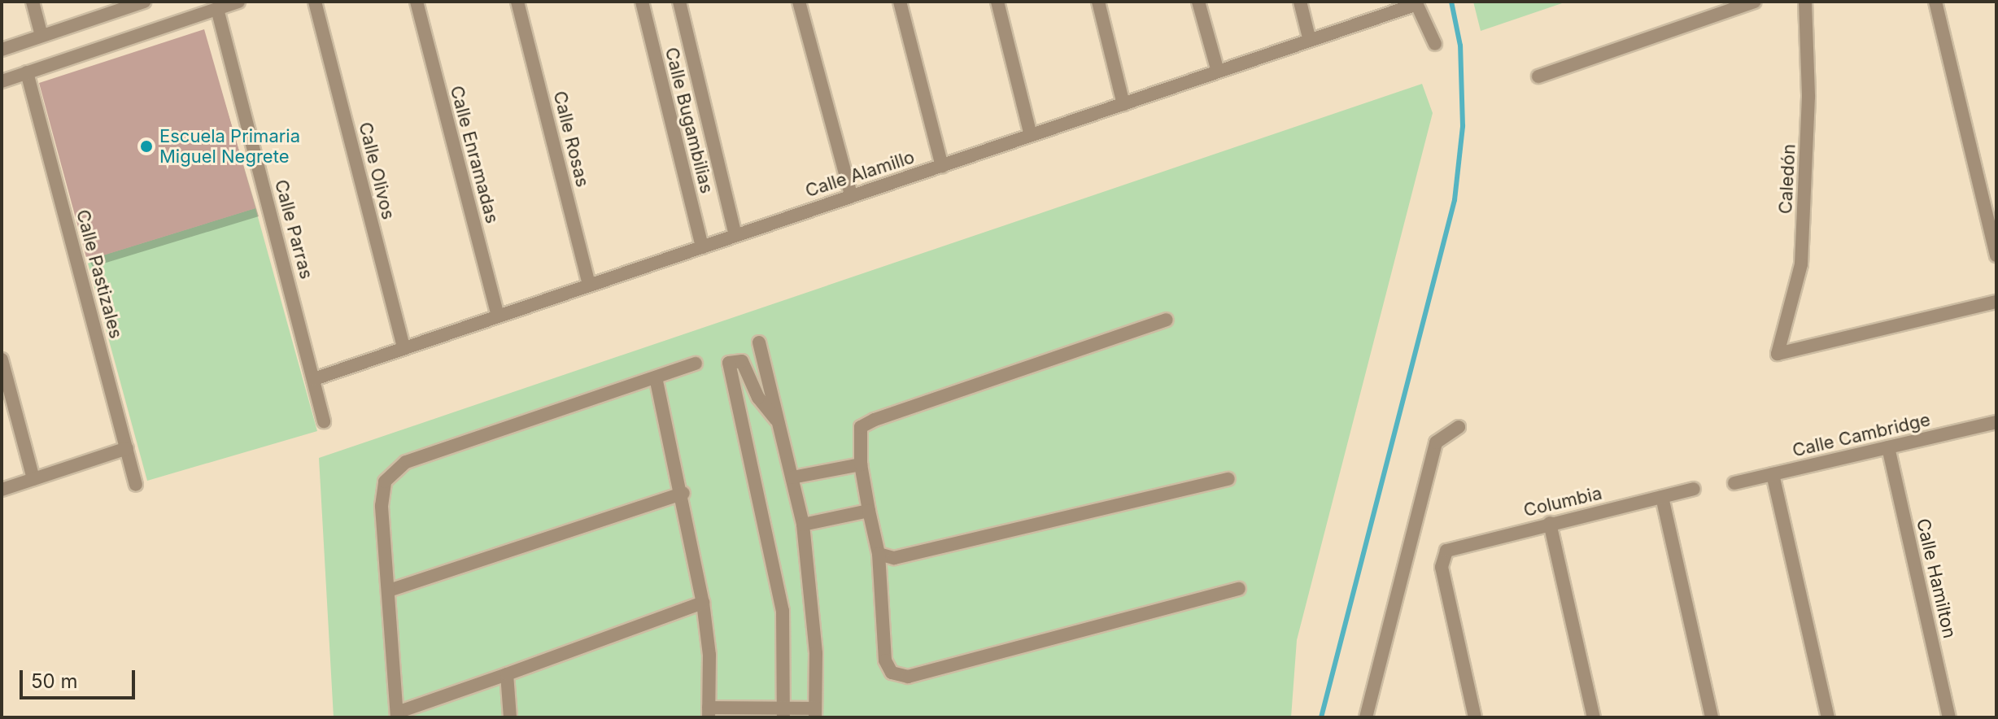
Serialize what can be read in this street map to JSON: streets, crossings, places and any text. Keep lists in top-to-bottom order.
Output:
{
  "streets": {
    "street": [
      "Calle Bugambilias",
      "Calle Rosas",
      "Calle Enramadas",
      "Calle Olivos",
      "Calle Alamillo",
      "Caledón",
      "Calle Parras",
      "Calle Pastizales",
      "Calle Cambridge",
      "Columbia",
      "Calle Hamilton"
    ]
  },
  "crossings": [
    ["Calle Bugambilias", "Calle Alamillo"],
    ["Calle Rosas", "Calle Alamillo"],
    ["Calle Enramadas", "Calle Alamillo"],
    ["Calle Olivos", "Calle Alamillo"],
    ["Calle Alamillo", "Calle Parras"],
    ["Calle Cambridge", "Calle Hamilton"]
  ],
  "places": ["Escuela Primaria Miguel Negrete"],
  "scale_bar": "50 m"
}
